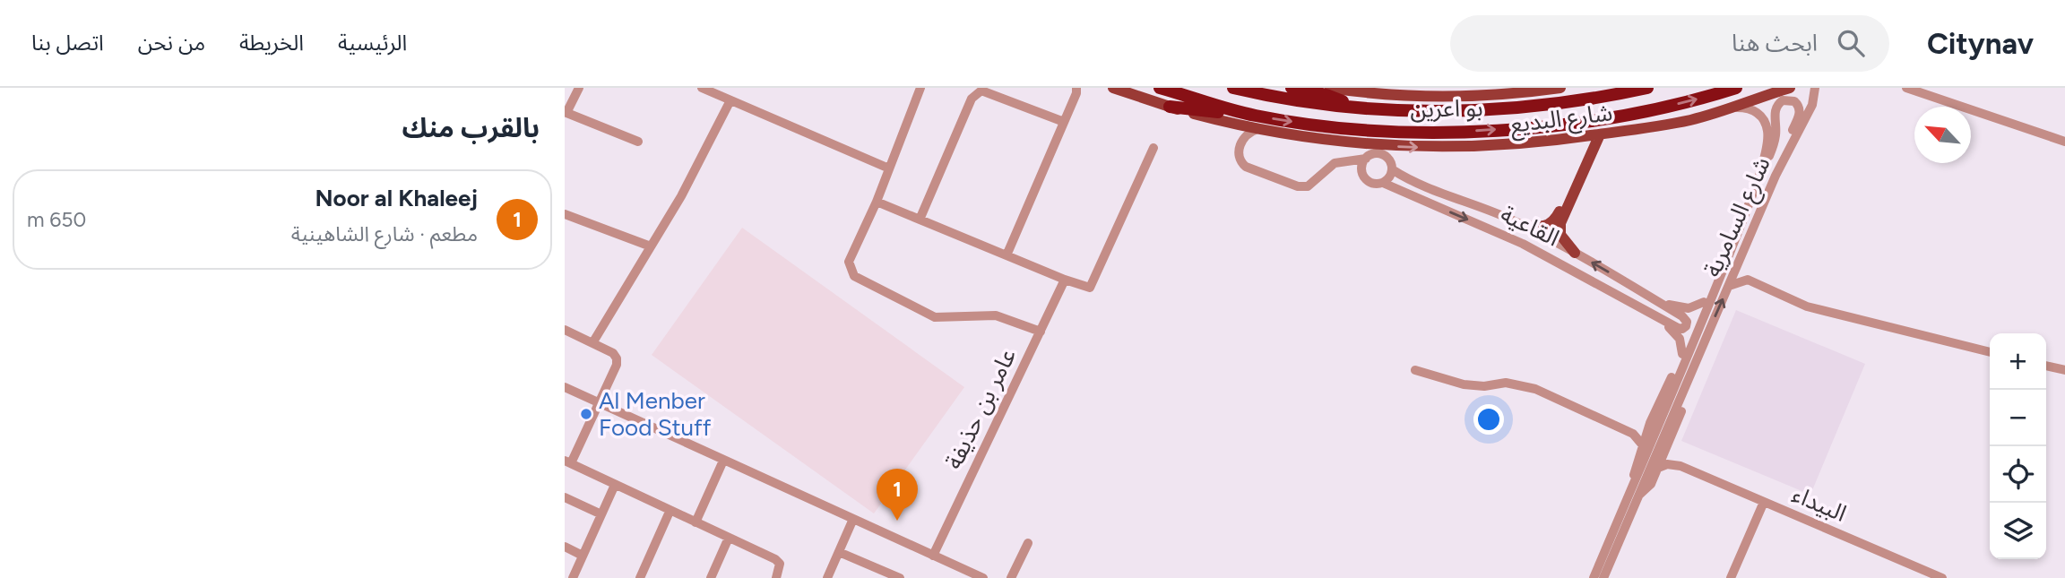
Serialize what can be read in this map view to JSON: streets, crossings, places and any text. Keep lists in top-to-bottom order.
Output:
{
  "streets": {
    "highway": ["بو اعرين"],
    "main road": ["شارع البديع"],
    "street": [
      "شارع السامرية",
      "القاعية",
      "عامر بن حذيفة",
      "البيداء"
    ]
  },
  "crossings": [
    ["بو اعرين", "شارع البديع"],
    ["شارع البديع", "شارع السامرية"],
    ["شارع السامرية", "القاعية"],
    ["شارع السامرية", "البيداء"]
  ],
  "places": ["Al Menber Food Stuff"],
  "north": "top left",
  "page": {
    "header": "Citynav",
    "search": "ابحث هنا",
    "nav": [
      "الرئيسية",
      "الخريطة",
      "من نحن",
      "اتصل بنا"
    ],
    "heading": "بالقرب منك",
    "list": [
      {
        "mark": "1",
        "name": "Noor al Khaleej",
        "note": "مطعم · شارع الشاهينية",
        "value": "650 m"
      }
    ],
    "map_buttons": ["+", "−"],
    "pins": "1"
  }
}
